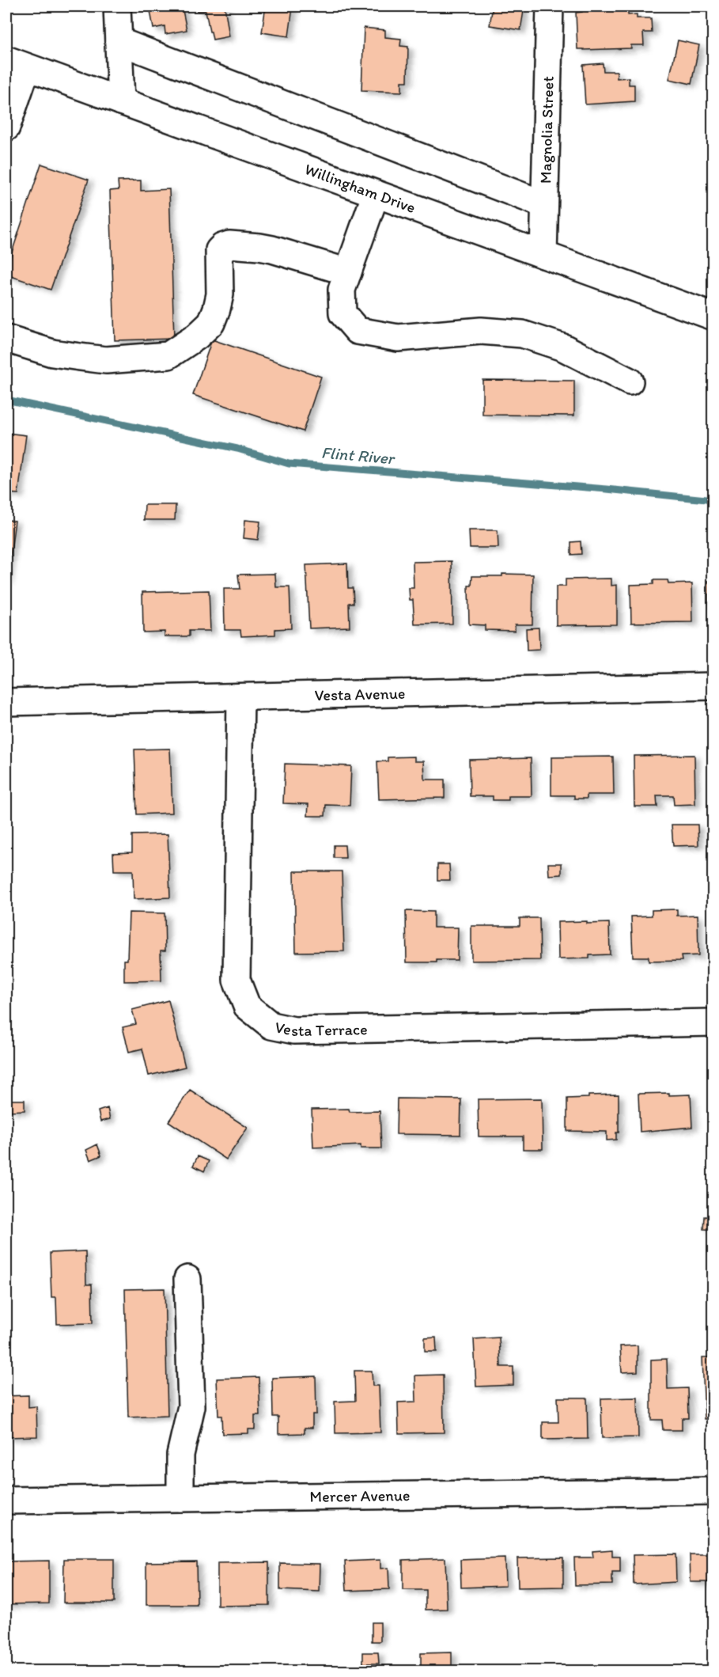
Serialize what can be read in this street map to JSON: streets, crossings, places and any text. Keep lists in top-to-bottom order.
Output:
{
  "streets": {
    "street": [
      "Magnolia Street",
      "Willingham Drive",
      "Vesta Avenue",
      "Vesta Terrace",
      "Mercer Avenue"
    ]
  },
  "crossings": [
    ["Magnolia Street", "Willingham Drive"],
    ["Vesta Avenue", "Vesta Terrace"]
  ],
  "water": ["Flint River"]
}
